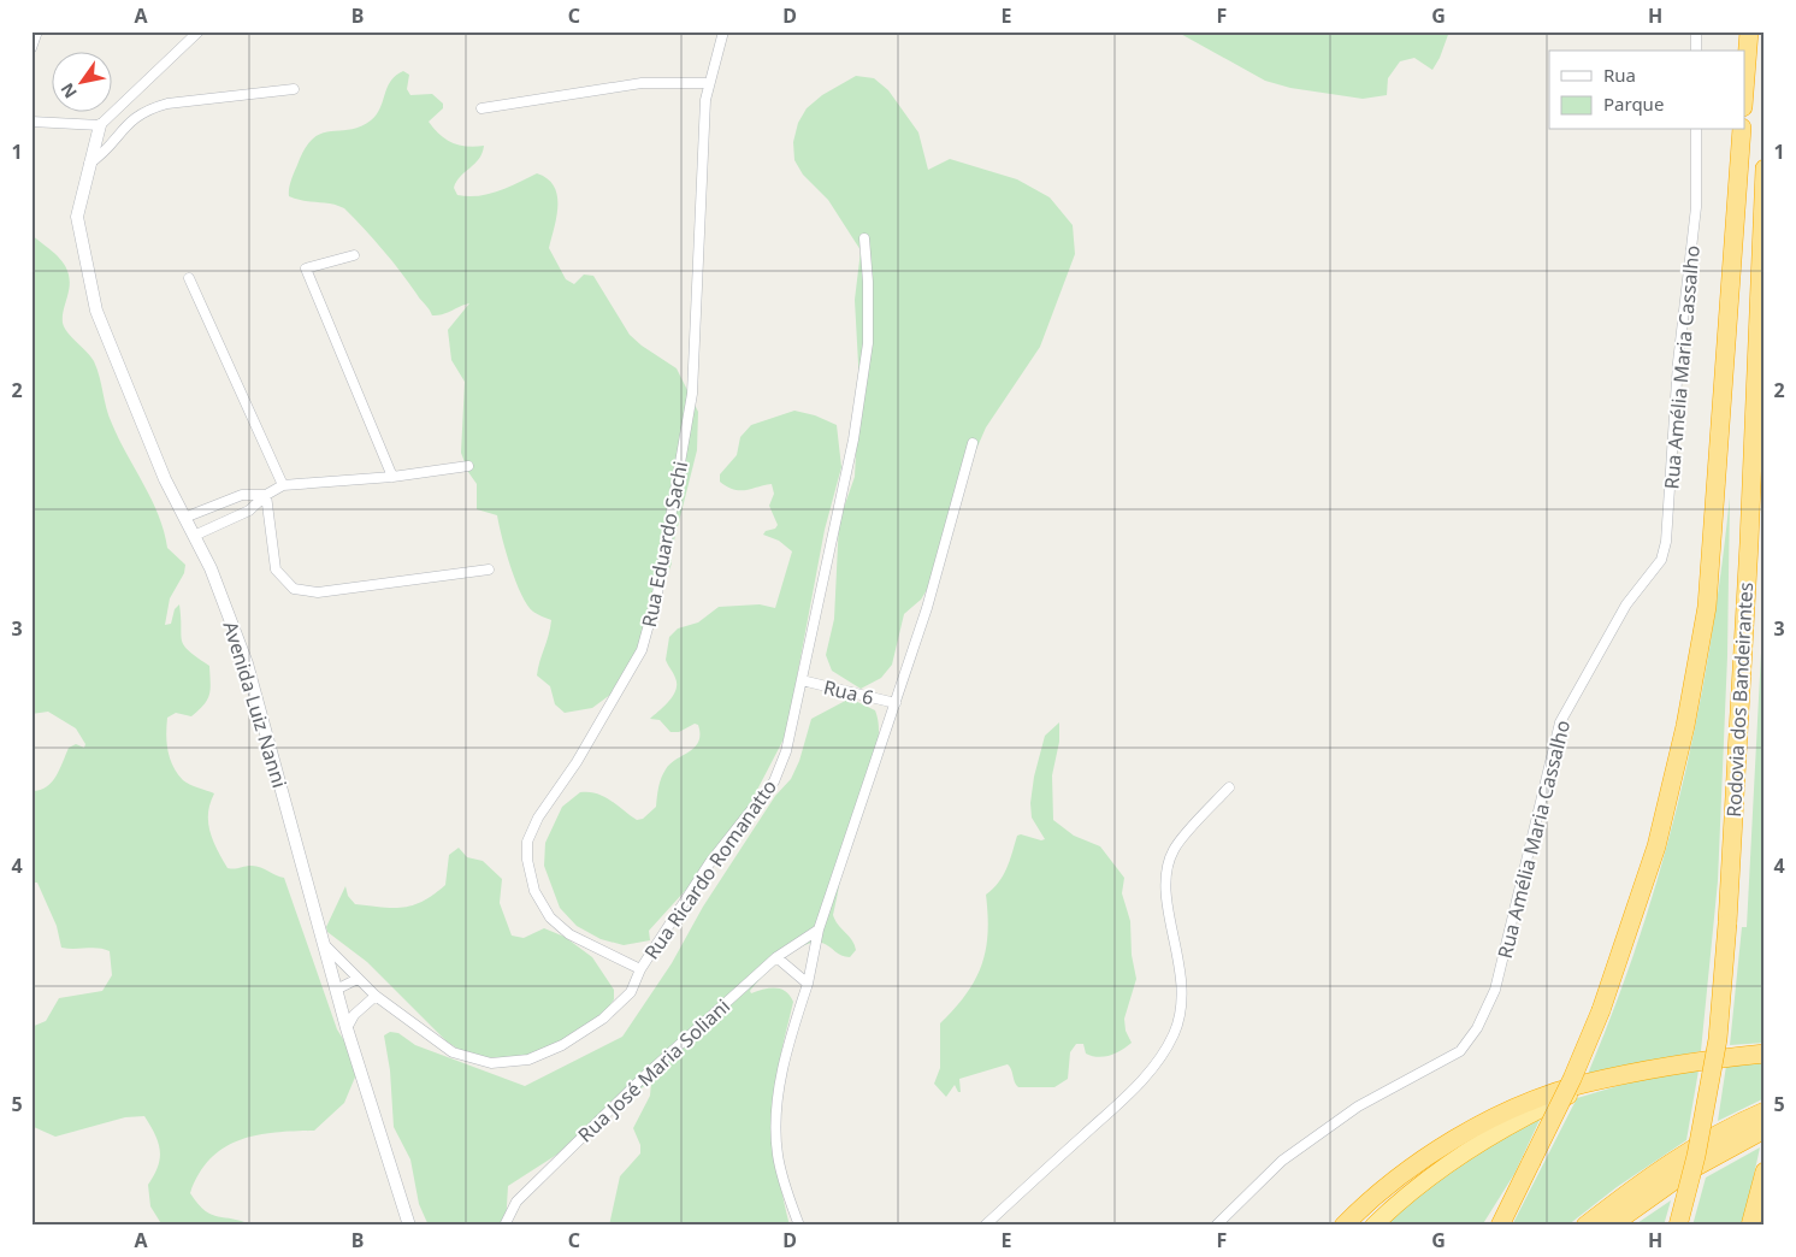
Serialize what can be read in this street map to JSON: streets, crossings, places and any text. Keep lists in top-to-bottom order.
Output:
{
  "streets": {
    "highway": ["Rodovia dos Bandeirantes"],
    "street": [
      "Rua Amélia Maria Cassalho",
      "Rua Eduardo Sachi",
      "Rua 6",
      "Avenida Luiz Nanni",
      "Rua Ricardo Romanatto",
      "Rua José Maria Soliani"
    ]
  },
  "crossings": [
    ["Rua Eduardo Sachi", "Rua Ricardo Romanatto"],
    ["Rua 6", "Rua Ricardo Romanatto"],
    ["Avenida Luiz Nanni", "Rua Ricardo Romanatto"]
  ],
  "legend": ["Rua", "Parque"],
  "north": "bottom left",
  "grid": {
    "columns": [
      "A",
      "B",
      "C",
      "D",
      "E",
      "F",
      "G",
      "H"
    ],
    "rows": [
      "1",
      "2",
      "3",
      "4",
      "5"
    ]
  }
}
